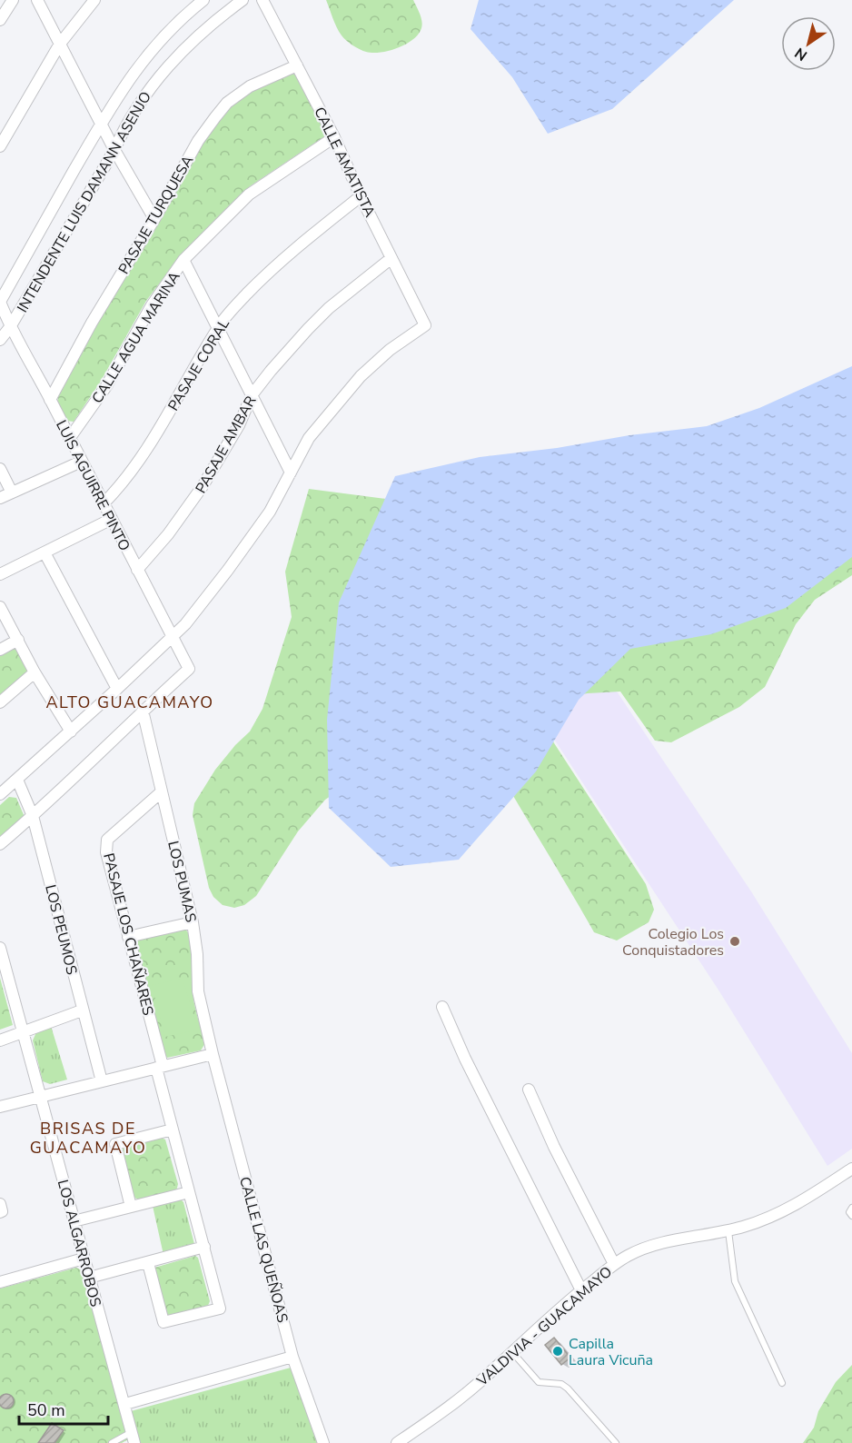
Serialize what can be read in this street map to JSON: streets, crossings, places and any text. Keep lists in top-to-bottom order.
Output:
{
  "streets": {
    "street": [
      "CALLE AMATISTA",
      "INTENDENTE LUIS DAMANN ASENJO",
      "PASAJE TURQUESA",
      "CALLE AGUA MARINA",
      "PASAJE CORAL",
      "PASAJE AMBAR",
      "LUIS AGUIRRE PINTO",
      "LOS PUMAS",
      "LOS PEUMOS",
      "PASAJE LOS CHAÑARES",
      "LOS ALGARROBOS",
      "CALLE LAS QUEÑOAS",
      "VALDIVIA - GUACAMAYO"
    ]
  },
  "crossings": [
    ["CALLE AMATISTA", "PASAJE TURQUESA"],
    ["CALLE AMATISTA", "CALLE AGUA MARINA"],
    ["CALLE AMATISTA", "PASAJE CORAL"],
    ["CALLE AMATISTA", "PASAJE AMBAR"],
    ["INTENDENTE LUIS DAMANN ASENJO", "LUIS AGUIRRE PINTO"],
    ["PASAJE TURQUESA", "LUIS AGUIRRE PINTO"],
    ["CALLE AGUA MARINA", "LUIS AGUIRRE PINTO"],
    ["PASAJE CORAL", "LUIS AGUIRRE PINTO"],
    ["PASAJE AMBAR", "LUIS AGUIRRE PINTO"],
    ["LUIS AGUIRRE PINTO", "LOS PUMAS"],
    ["LOS PUMAS", "PASAJE LOS CHAÑARES"],
    ["LOS PUMAS", "CALLE LAS QUEÑOAS"]
  ],
  "districts": ["ALTO GUACAMAYO", "BRISAS DE GUACAMAYO"],
  "places": ["Colegio Los Conquistadores", "Capilla Laura Vicuña"],
  "scale_bar": "50 m",
  "north": "bottom left"
}
